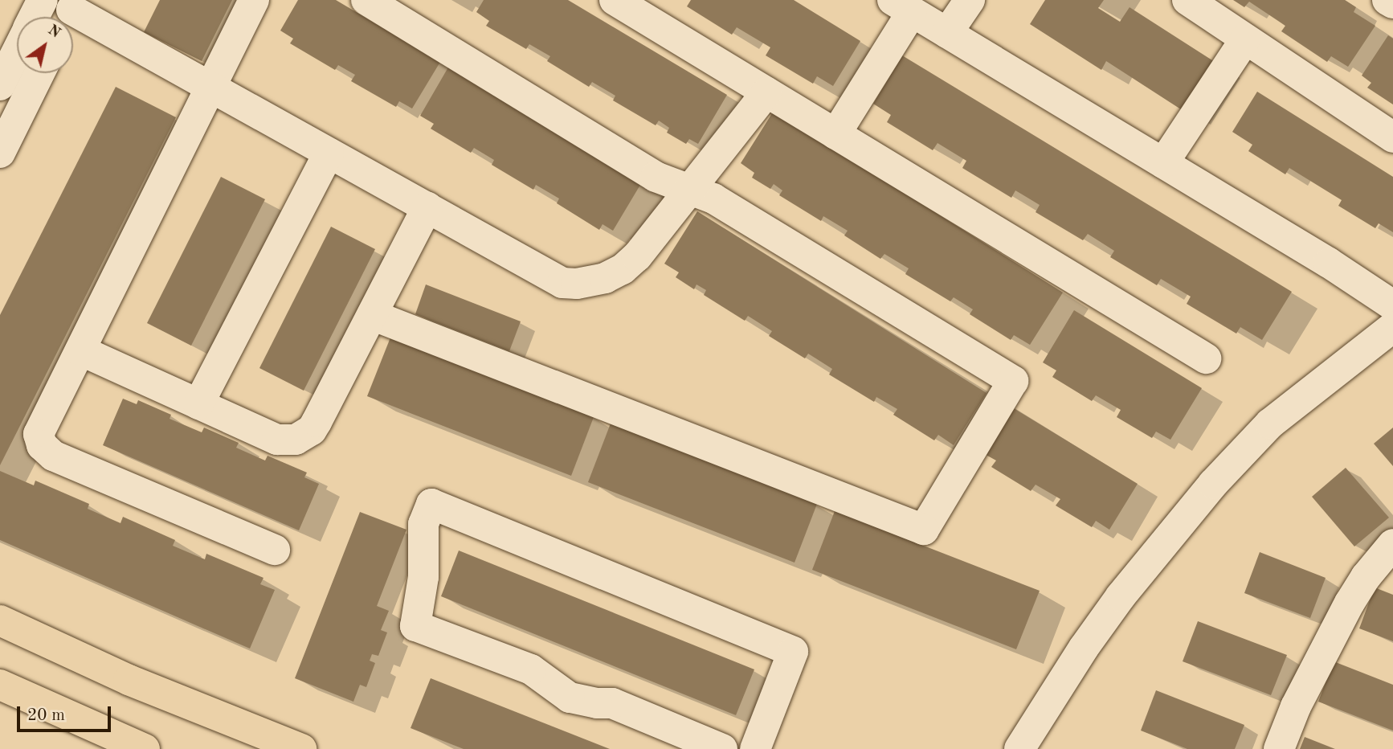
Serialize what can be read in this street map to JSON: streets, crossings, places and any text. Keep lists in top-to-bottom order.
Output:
{
  "scale_bar": "20 m",
  "north": "top right"
}
